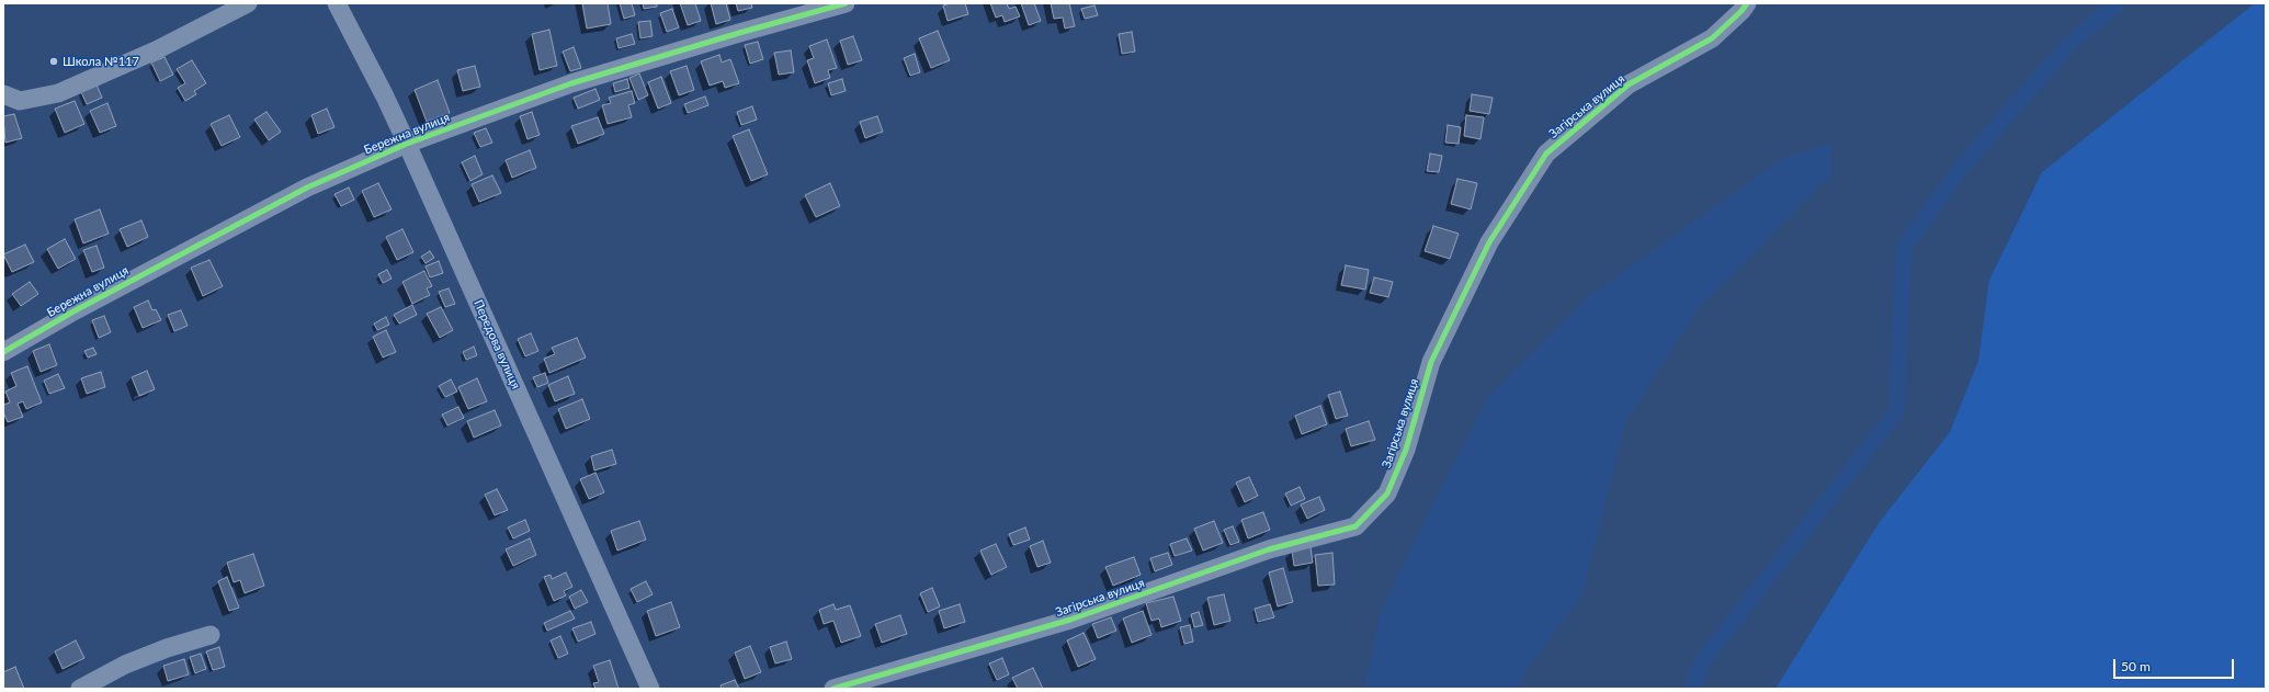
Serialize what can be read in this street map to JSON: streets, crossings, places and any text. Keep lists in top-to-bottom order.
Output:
{
  "streets": {
    "street": ["Загірська вулиця", "Бережна вулиця", "Передова вулиця"]
  },
  "crossings": [
    ["Бережна вулиця", "Передова вулиця"]
  ],
  "places": ["Школа №117"],
  "scale_bar": "50 m"
}
